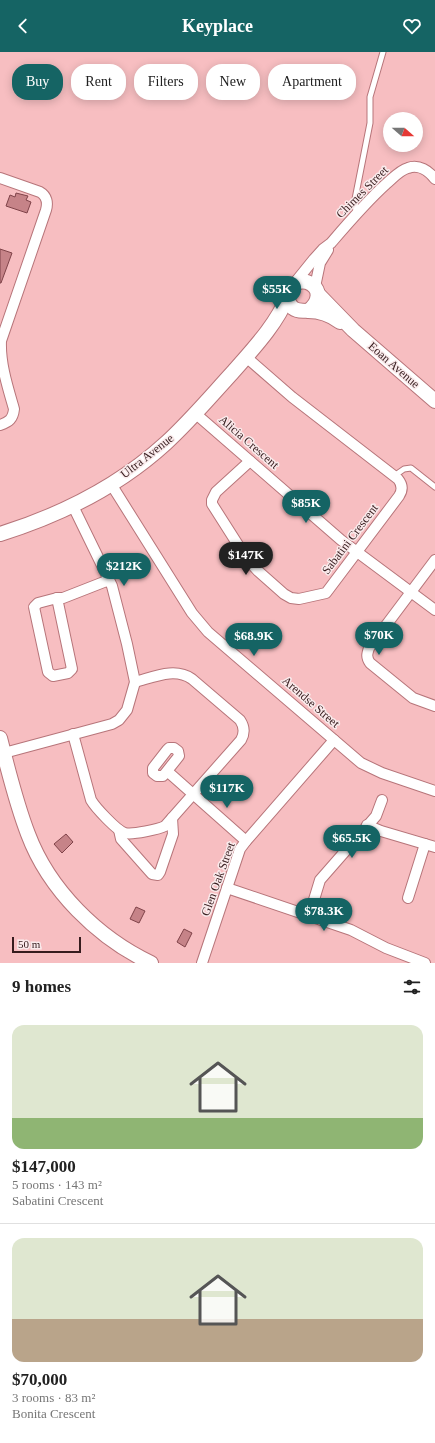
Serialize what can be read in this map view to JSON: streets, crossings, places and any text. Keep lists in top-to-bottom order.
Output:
{
  "streets": {
    "street": [
      "Chimes Street",
      "Eoan Avenue",
      "Alicia Crescent",
      "Ultra Avenue",
      "Sabatini Crescent",
      "Arendse Street",
      "Glen Oak Street"
    ]
  },
  "crossings": [
    ["Chimes Street", "Eoan Avenue"],
    ["Chimes Street", "Ultra Avenue"],
    ["Eoan Avenue", "Ultra Avenue"],
    ["Alicia Crescent", "Ultra Avenue"],
    ["Alicia Crescent", "Sabatini Crescent"],
    ["Ultra Avenue", "Arendse Street"],
    ["Arendse Street", "Glen Oak Street"]
  ],
  "scale_bar": "50 m",
  "north": "right",
  "page": {
    "header": "Keyplace",
    "chip": [
      "Buy",
      "Rent",
      "Filters",
      "New",
      "Apartment"
    ],
    "price": [
      "$55K",
      "$85K",
      "$147K",
      "$212K",
      "$70K",
      "$68.9K",
      "$117K",
      "$65.5K",
      "$78.3K"
    ],
    "scale": "50 m",
    "heading": "9 homes",
    "list": [
      {
        "name": "$147,000",
        "note": "5 rooms · 143 m² · Sabatini Crescent"
      },
      {
        "name": "$70,000",
        "note": "3 rooms · 83 m² · Bonita Crescent"
      }
    ]
  }
}
